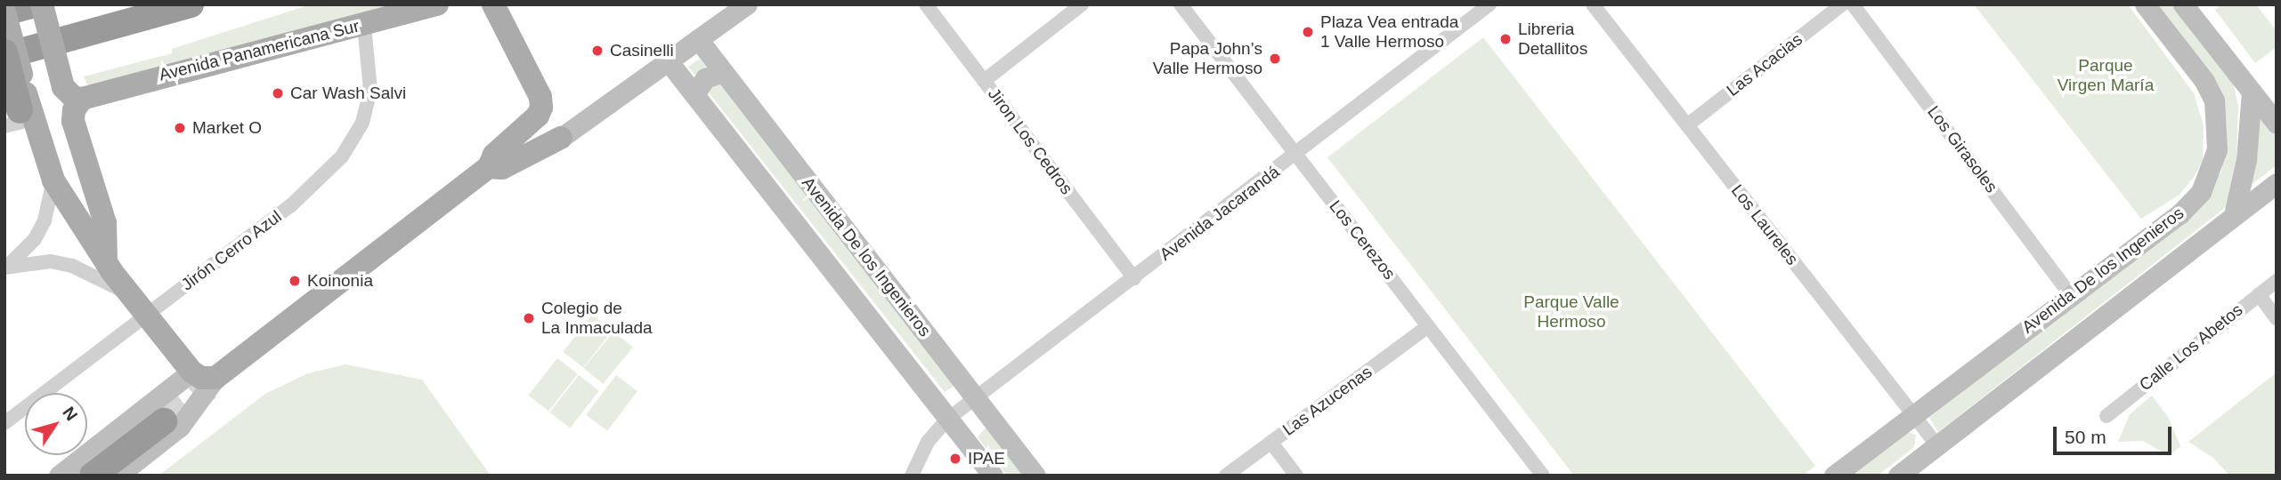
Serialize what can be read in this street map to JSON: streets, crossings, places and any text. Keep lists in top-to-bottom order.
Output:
{
  "streets": {
    "main road": ["Avenida Panamericana Sur"],
    "street": [
      "Las Acacias",
      "Jiron Los Cedros",
      "Los Girasoles",
      "Avenida Jacarandá",
      "Los Laureles",
      "Los Cerezos",
      "Jirón Cerro Azul",
      "Avenida De los Ingenieros",
      "Calle Los Abetos",
      "Las Azucenas"
    ]
  },
  "crossings": [
    ["Avenida Panamericana Sur", "Jirón Cerro Azul"],
    ["Las Acacias", "Los Laureles"],
    ["Jiron Los Cedros", "Avenida Jacarandá"],
    ["Los Girasoles", "Avenida De los Ingenieros"],
    ["Avenida Jacarandá", "Los Cerezos"],
    ["Avenida Jacarandá", "Avenida De los Ingenieros"],
    ["Los Laureles", "Avenida De los Ingenieros"],
    ["Los Cerezos", "Las Azucenas"]
  ],
  "parks": ["Parque Virgen María", "Parque Valle Hermoso"],
  "places": [
    "Plaza Vea entrada 1 Valle Hermoso",
    "Libreria Detallitos",
    "Casinelli",
    "Papa John’s Valle Hermoso",
    "Car Wash Salvi",
    "Market O",
    "Koinonia",
    "Colegio de La Inmaculada",
    "IPAE"
  ],
  "scale_bar": "50 m",
  "north": "top right"
}
